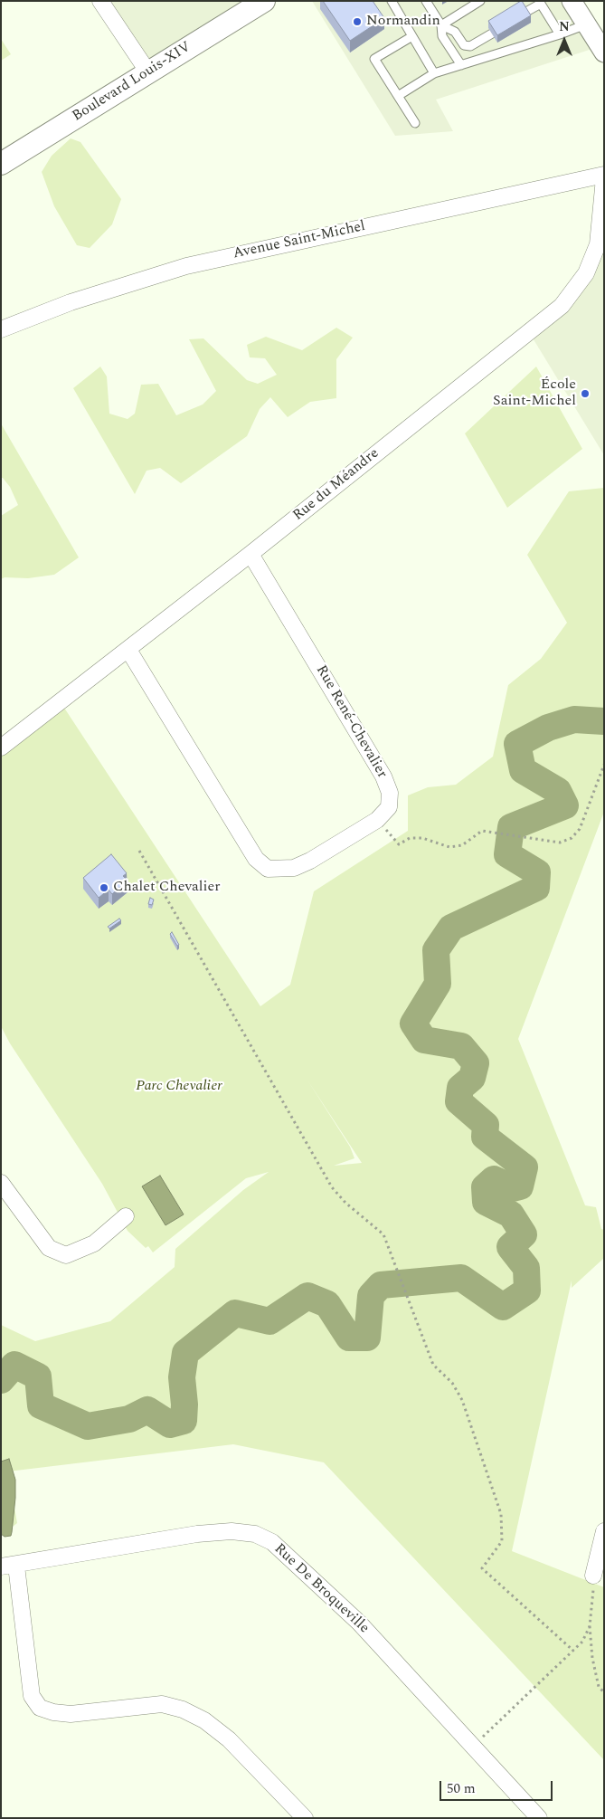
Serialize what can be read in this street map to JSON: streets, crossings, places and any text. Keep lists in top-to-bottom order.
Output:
{
  "streets": {
    "main road": ["Boulevard Louis-XIV"],
    "street": [
      "Avenue Saint-Michel",
      "Rue du Méandre",
      "Rue René-Chevalier",
      "Rue De Broqueville"
    ]
  },
  "crossings": [
    ["Avenue Saint-Michel", "Rue du Méandre"],
    ["Rue du Méandre", "Rue René-Chevalier"]
  ],
  "parks": ["Parc Chevalier"],
  "places": ["Normandin", "École Saint-Michel", "Chalet Chevalier"],
  "scale_bar": "50 m",
  "north": "top"
}
